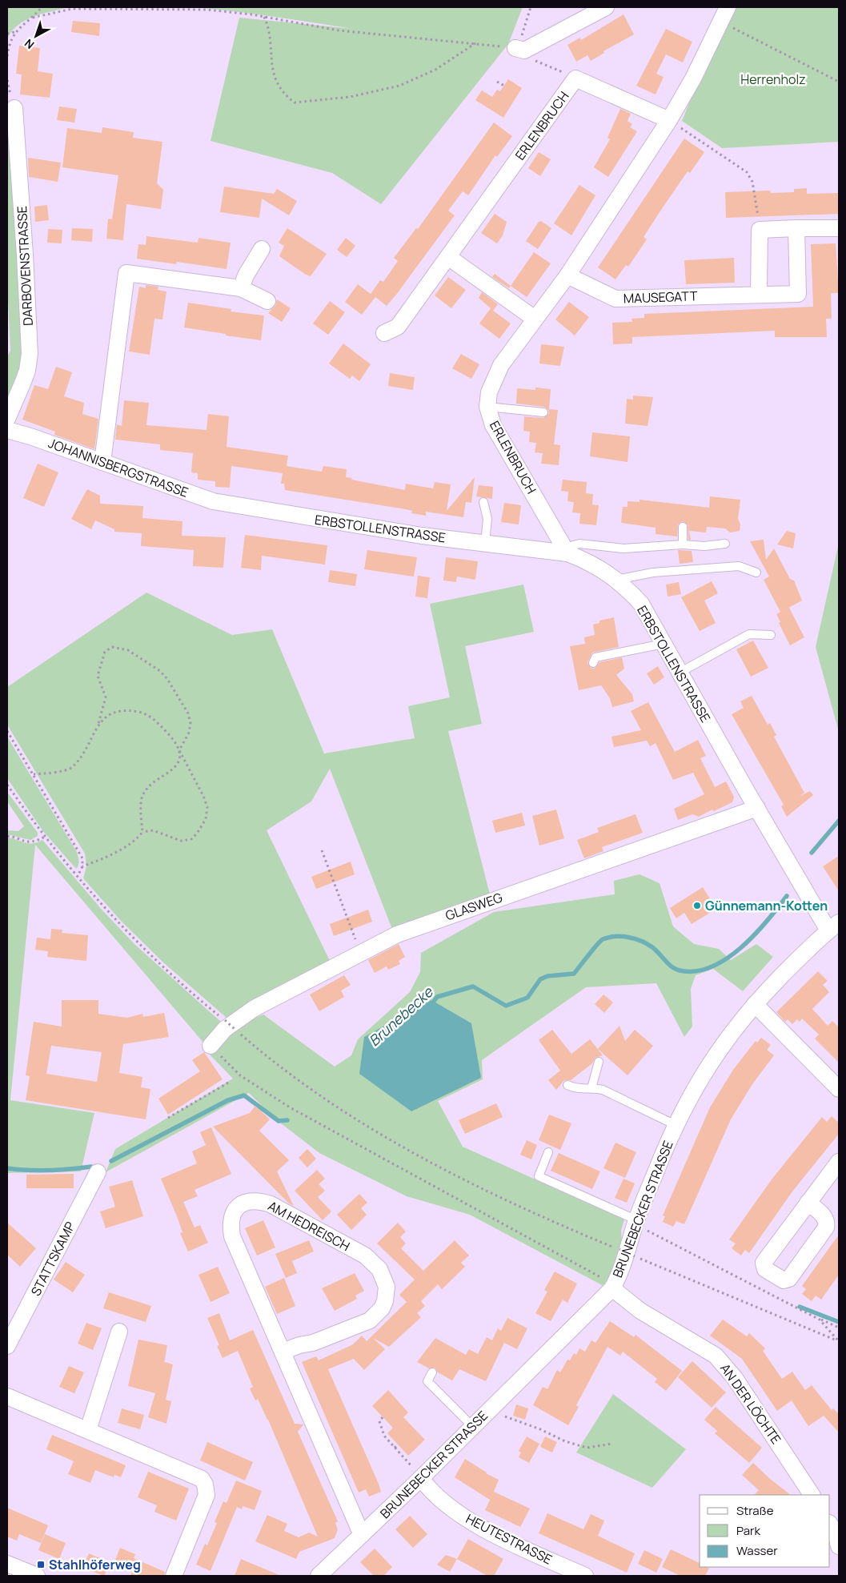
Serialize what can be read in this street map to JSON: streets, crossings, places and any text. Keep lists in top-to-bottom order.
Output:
{
  "streets": {
    "street": [
      "ERLENBRUCH",
      "DARBOVENSTRASSE",
      "MAUSEGATT",
      "JOHANNISBERGSTRASSE",
      "ERBSTOLLENSTRASSE",
      "GLASWEG",
      "BRUNEBECKER STRASSE",
      "AM HEDREISCH",
      "STATTSKAMP",
      "AN DER LÖCHTE",
      "HEUTESTRASSE"
    ]
  },
  "crossings": [
    ["ERLENBRUCH", "MAUSEGATT"],
    ["ERLENBRUCH", "ERBSTOLLENSTRASSE"],
    ["JOHANNISBERGSTRASSE", "ERBSTOLLENSTRASSE"],
    ["ERBSTOLLENSTRASSE", "GLASWEG"],
    ["ERBSTOLLENSTRASSE", "BRUNEBECKER STRASSE"],
    ["BRUNEBECKER STRASSE", "AM HEDREISCH"],
    ["BRUNEBECKER STRASSE", "AN DER LÖCHTE"],
    ["BRUNEBECKER STRASSE", "HEUTESTRASSE"]
  ],
  "water": ["Brunebecke"],
  "parks": ["Herrenholz"],
  "places": {
    "other": ["Günnemann-Kotten"],
    "transit": ["Stahlhöferweg"]
  },
  "legend": ["Straße", "Park", "Wasser"],
  "north": "bottom left"
}
